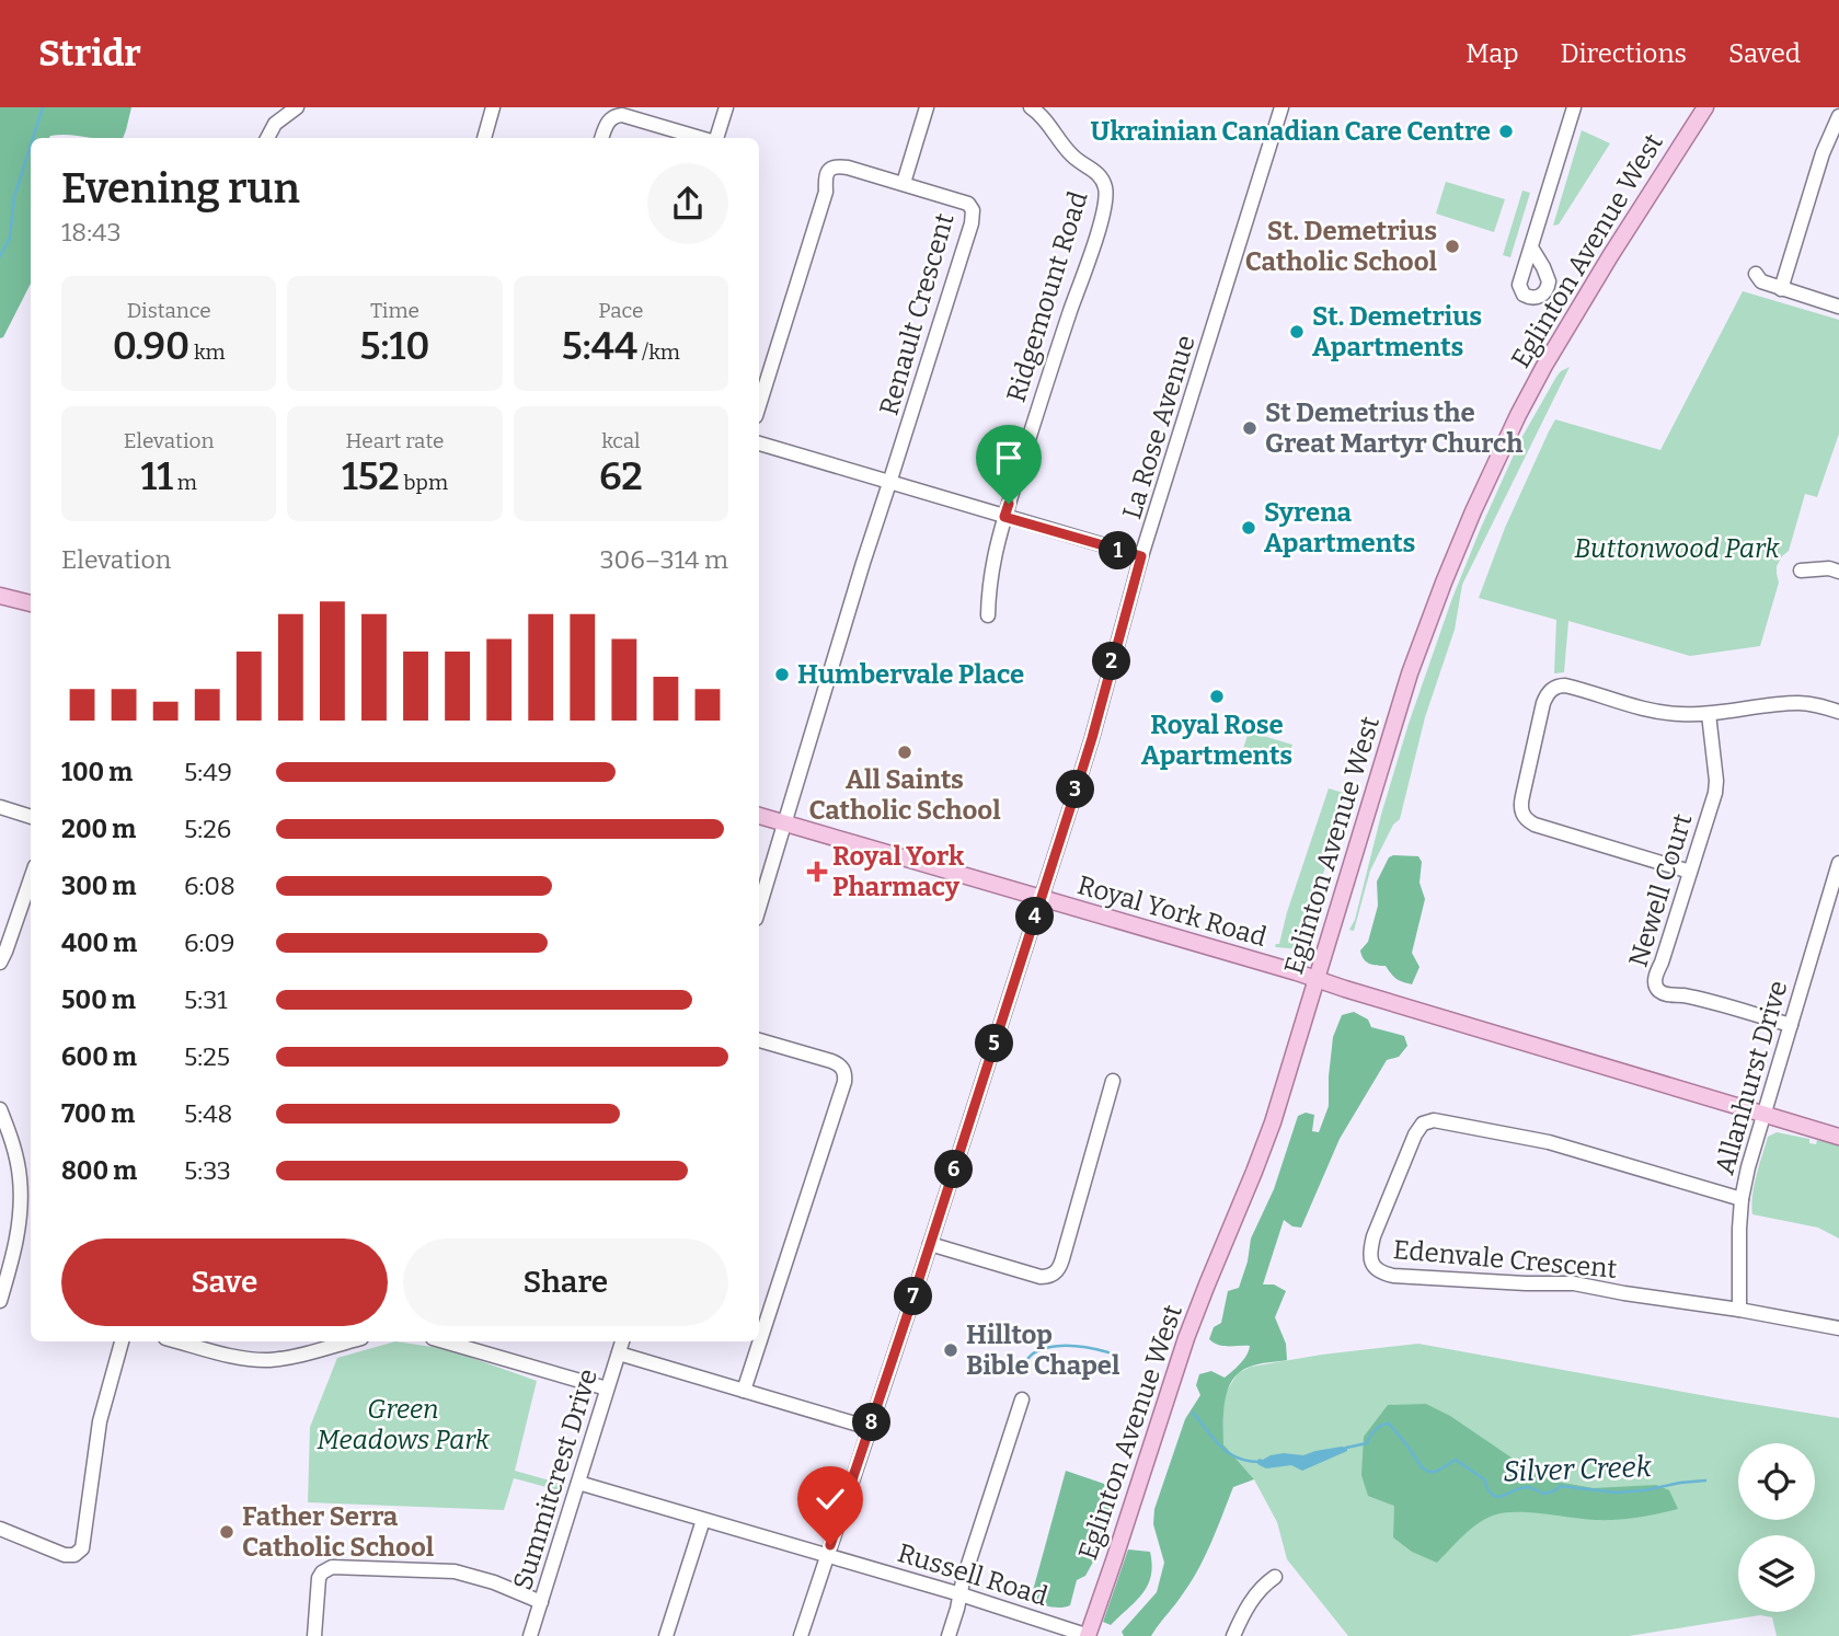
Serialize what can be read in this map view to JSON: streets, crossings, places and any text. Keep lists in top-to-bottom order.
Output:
{
  "streets": {
    "main road": ["Eglinton Avenue West", "Royal York Road"],
    "street": [
      "Ridgemount Road",
      "Renault Crescent",
      "La Rose Avenue",
      "Newell Court",
      "Allanhurst Drive",
      "Edenvale Crescent",
      "Summitcrest Drive",
      "Russell Road"
    ]
  },
  "crossings": [
    ["Eglinton Avenue West", "Royal York Road"],
    ["Eglinton Avenue West", "Russell Road"],
    ["Renault Crescent", "Royal York Road"],
    ["La Rose Avenue", "Royal York Road"],
    ["La Rose Avenue", "Russell Road"],
    ["Newell Court", "Allanhurst Drive"],
    ["Royal York Road", "Allanhurst Drive"],
    ["Allanhurst Drive", "Edenvale Crescent"],
    ["Summitcrest Drive", "Russell Road"]
  ],
  "water": ["Silver Creek"],
  "parks": ["Buttonwood Park", "Green Meadows Park"],
  "places": {
    "other": [
      "Ukrainian Canadian Care Centre",
      "St. Demetrius Catholic School",
      "St. Demetrius Apartments",
      "St Demetrius the Great Martyr Church",
      "Syrena Apartments",
      "Humbervale Place",
      "Royal Rose Apartments",
      "All Saints Catholic School",
      "Hilltop Bible Chapel",
      "Father Serra Catholic School"
    ],
    "health": ["Royal York Pharmacy"]
  },
  "page": {
    "header": "Stridr",
    "nav": ["Map", "Directions", "Saved"],
    "heading": ["Evening run", "18:43"],
    "stats": [
      ["Distance", "0.90 km"],
      ["Time", "5:10"],
      ["Pace", "5:44 /km"],
      ["Elevation", "11 m"],
      ["Heart rate", "152 bpm"],
      ["kcal", "62"]
    ],
    "chart": ["Elevation", "306–314 m"],
    "pins": [
      "1",
      "2",
      "3",
      "4",
      "5",
      "6",
      "7",
      "8"
    ],
    "list": [
      {
        "name": "100 m",
        "note": "5:49"
      },
      {
        "name": "200 m",
        "note": "5:26"
      },
      {
        "name": "300 m",
        "note": "6:08"
      },
      {
        "name": "400 m",
        "note": "6:09"
      },
      {
        "name": "500 m",
        "note": "5:31"
      },
      {
        "name": "600 m",
        "note": "5:25"
      },
      {
        "name": "700 m",
        "note": "5:48"
      },
      {
        "name": "800 m",
        "note": "5:33"
      }
    ],
    "buttons": ["Save", "Share"]
  }
}
